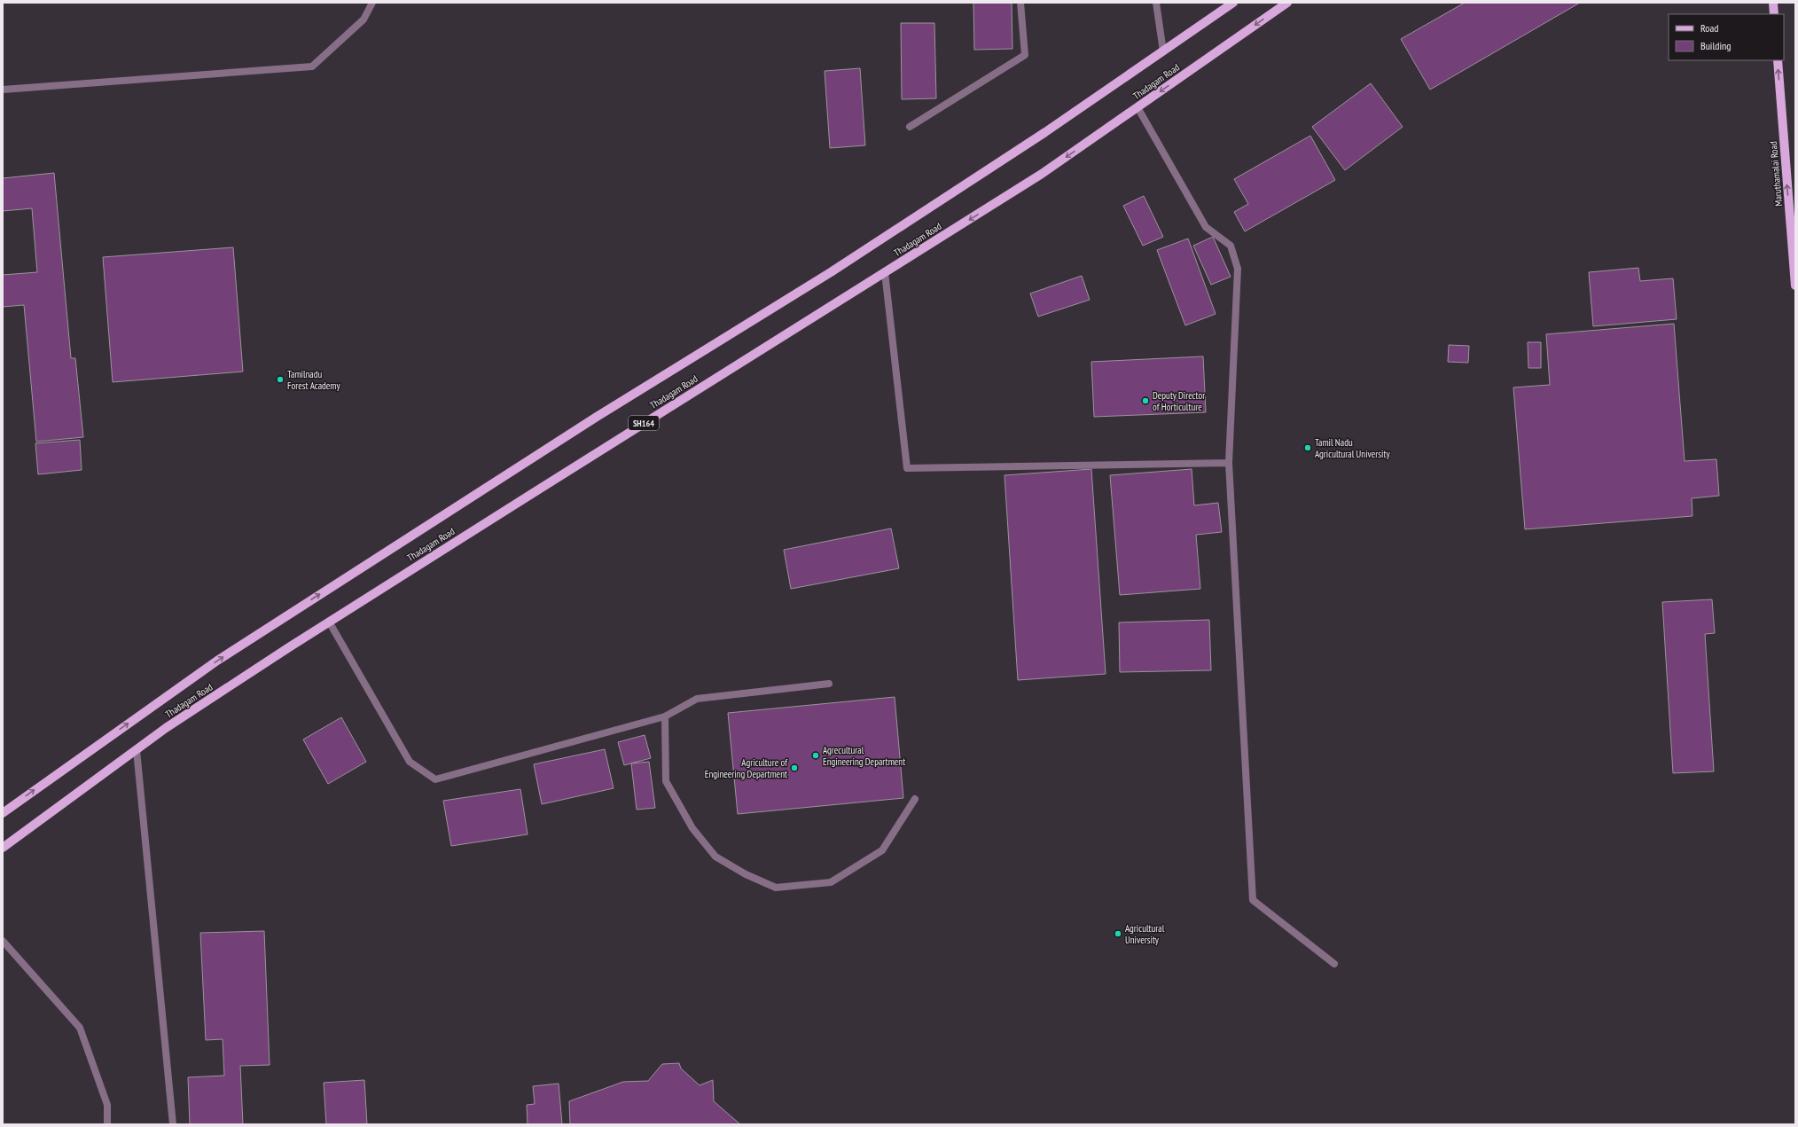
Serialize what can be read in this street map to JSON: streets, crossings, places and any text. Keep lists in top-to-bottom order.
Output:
{
  "streets": {
    "main road": ["Thadagam Road", "Maruthamalai Road", "SH164"]
  },
  "one_way": ["Maruthamalai Road"],
  "places": [
    "Tamilnadu Forest Academy",
    "Deputy Director of Horticulture",
    "Tamil Nadu Agricultural University",
    "Agrecultural Engineering Department",
    "Agriculture of Engineering Department",
    "Agricultural University"
  ],
  "legend": ["Road", "Building"]
}
